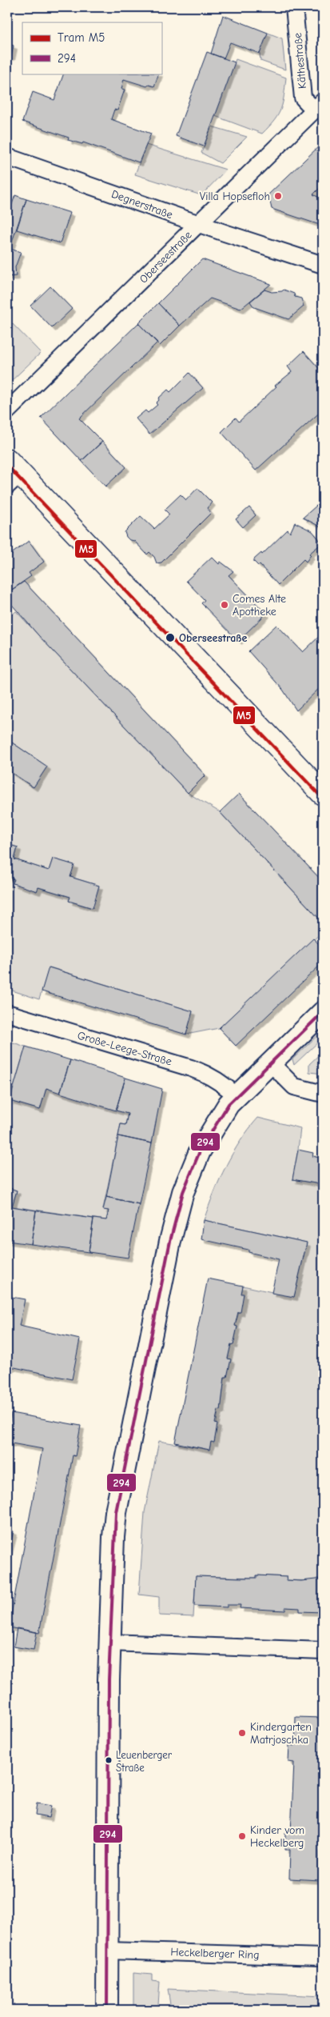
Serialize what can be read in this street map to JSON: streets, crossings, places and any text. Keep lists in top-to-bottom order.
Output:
{
  "streets": {
    "street": [
      "Käthestraße",
      "Degnerstraße",
      "Oberseestraße",
      "Große-Leege-Straße",
      "Heckelberger Ring"
    ]
  },
  "crossings": [
    ["Käthestraße", "Oberseestraße"],
    ["Degnerstraße", "Oberseestraße"]
  ],
  "places": [
    "Villa Hopsefloh",
    "Comes Alte Apotheke",
    "Oberseestraße",
    "Kindergarten Matrjoschka",
    "Leuenberger Straße",
    "Kinder vom Heckelberg"
  ],
  "lines": ["tram line M5", "transit line 294"],
  "legend": ["Tram M5", "294"]
}
